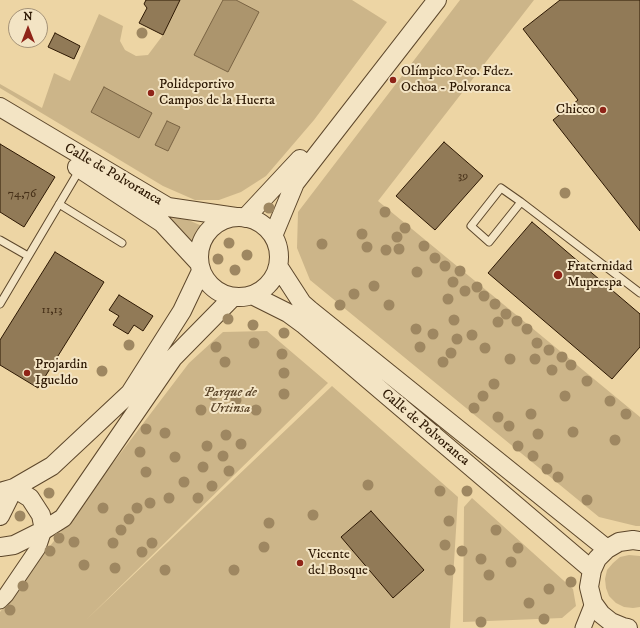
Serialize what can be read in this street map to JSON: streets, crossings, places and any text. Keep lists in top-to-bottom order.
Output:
{
  "streets": {
    "street": ["Calle de Polvoranca"]
  },
  "parks": ["Parque de Urtinsa"],
  "places": [
    "Olímpico Fco. Fdez. Ochoa - Polvoranca",
    "Polideportivo Campos de la Huerta",
    "Chicco",
    "Fraternidad Muprespa",
    "Projardin Igueldo",
    "Vicente del Bosque"
  ],
  "house_numbers": ["39", "74,76", "11,13"],
  "north": "top"
}
